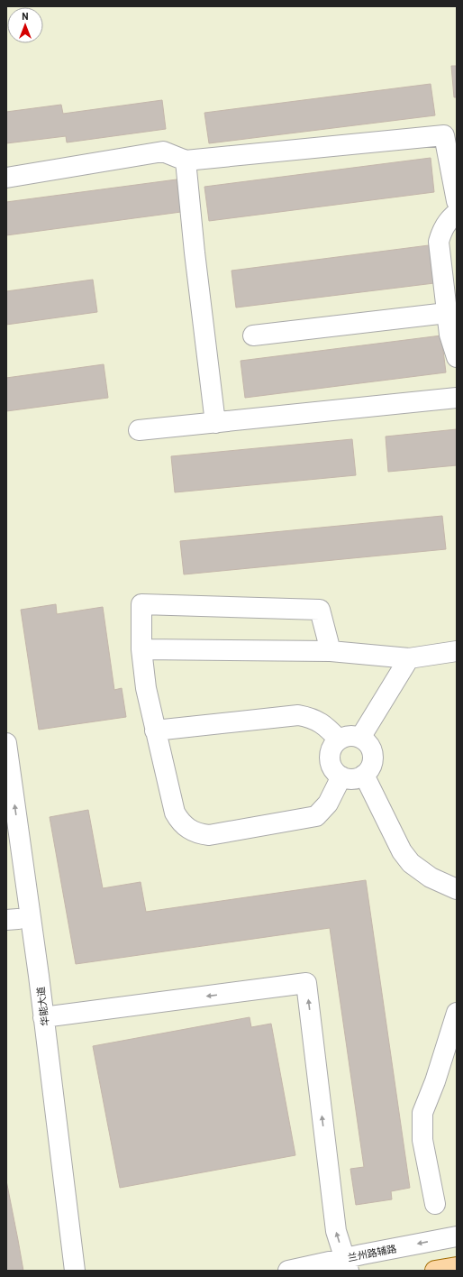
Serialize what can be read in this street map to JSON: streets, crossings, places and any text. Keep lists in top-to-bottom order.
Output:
{
  "streets": {
    "street": ["华能大道", "兰州路辅路"]
  },
  "one_way": ["兰州路辅路"],
  "north": "top"
}
